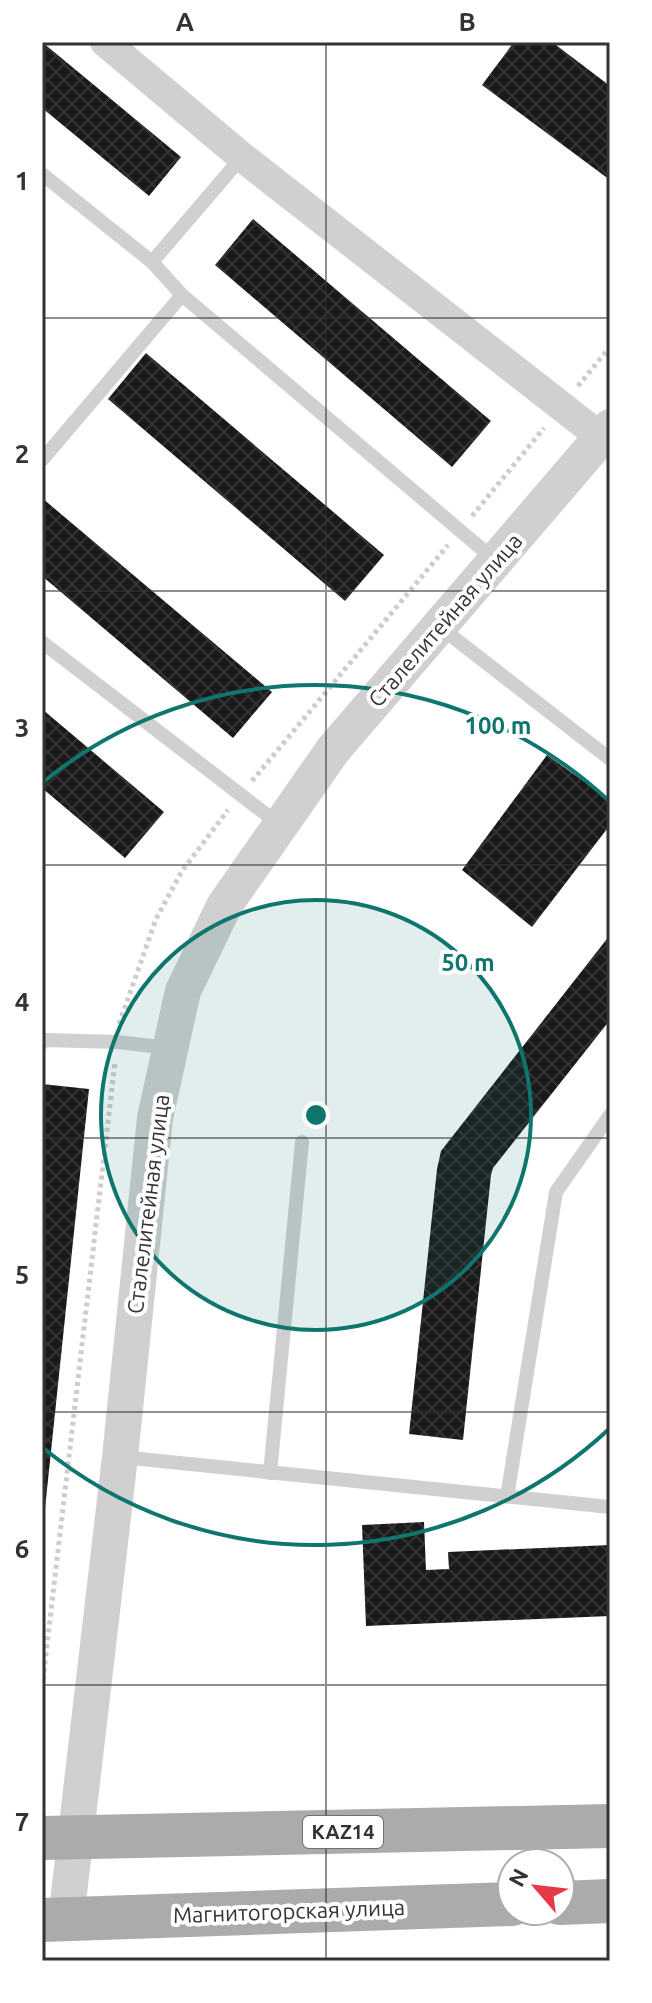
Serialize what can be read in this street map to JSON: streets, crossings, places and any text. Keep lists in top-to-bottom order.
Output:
{
  "streets": {
    "main road": ["KAZ14", "Магнитогорская улица"],
    "street": ["Сталелитейная улица"]
  },
  "crossings": [
    ["Сталелитейная улица", "KAZ14"],
    ["Сталелитейная улица", "Магнитогорская улица"],
    ["KAZ14", "Магнитогорская улица"]
  ],
  "north": "top left",
  "grid": {
    "columns": ["A", "B"],
    "rows": [
      "1",
      "2",
      "3",
      "4",
      "5",
      "6",
      "7"
    ]
  },
  "rings": ["100 m", "50 m"]
}
